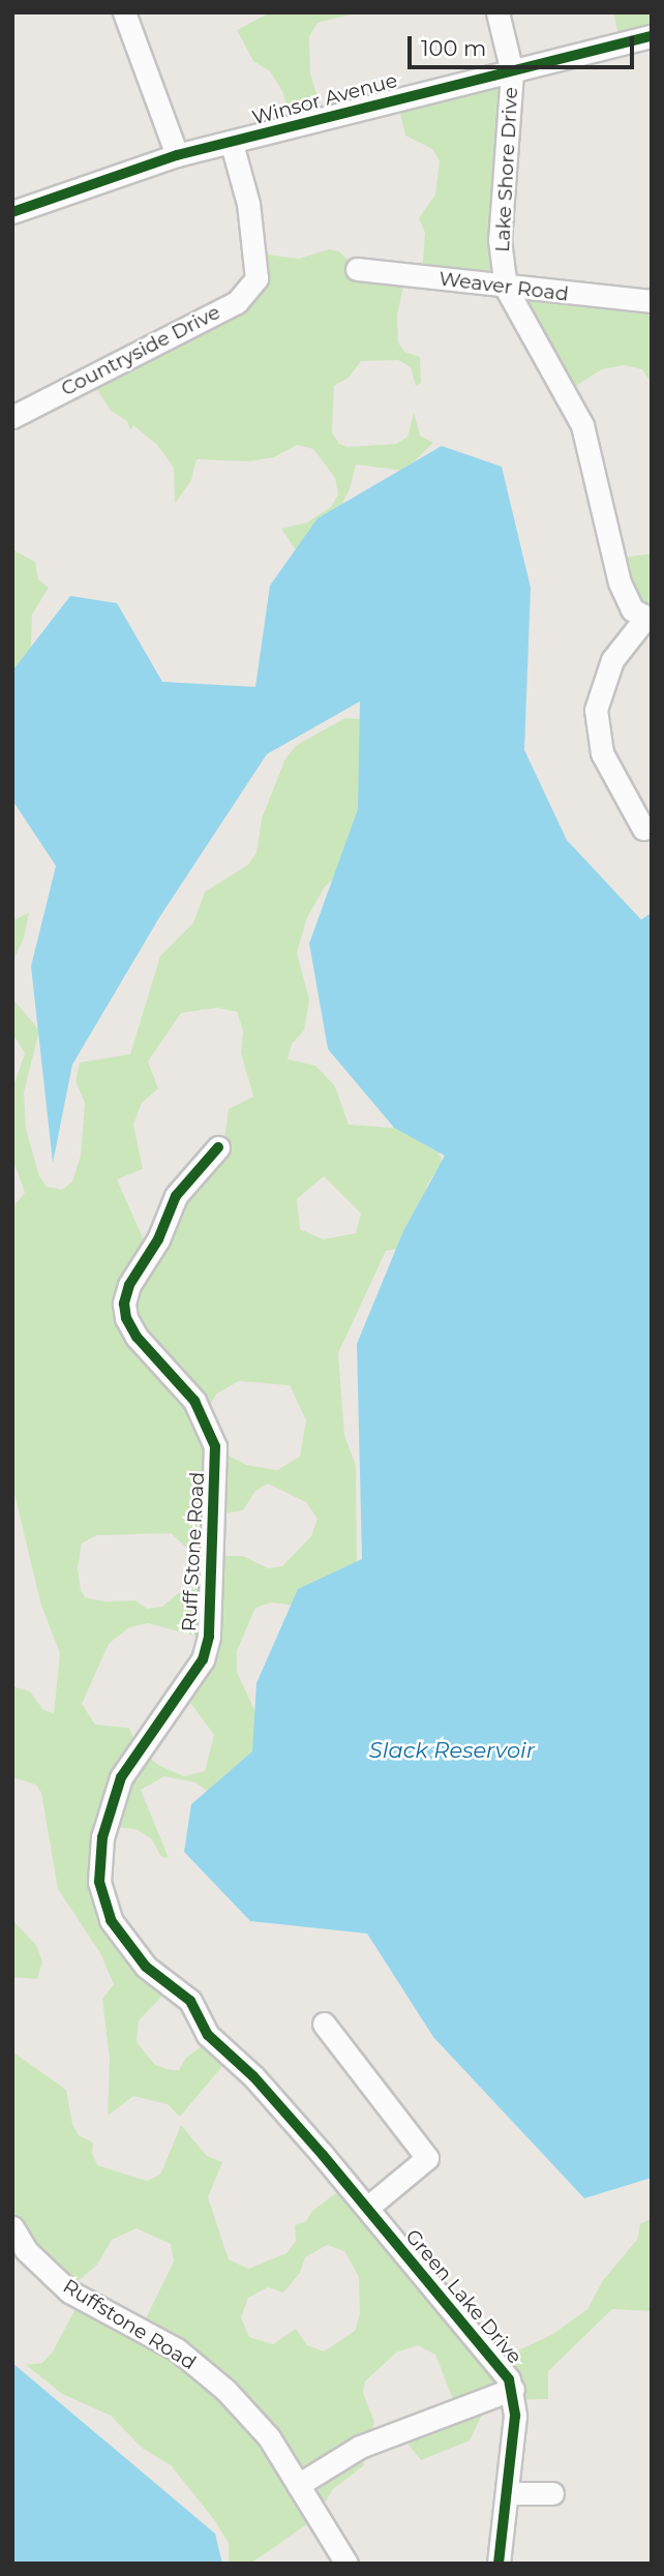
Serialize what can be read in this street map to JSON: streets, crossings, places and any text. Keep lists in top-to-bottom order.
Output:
{
  "streets": {
    "street": [
      "Winsor Avenue",
      "Lake Shore Drive",
      "Weaver Road",
      "Countryside Drive",
      "Ruff Stone Road",
      "Green Lake Drive",
      "Ruffstone Road"
    ]
  },
  "crossings": [
    ["Winsor Avenue", "Lake Shore Drive"],
    ["Winsor Avenue", "Countryside Drive"],
    ["Lake Shore Drive", "Weaver Road"],
    ["Ruff Stone Road", "Green Lake Drive"]
  ],
  "water": ["Slack Reservoir"],
  "scale_bar": "100 m"
}
